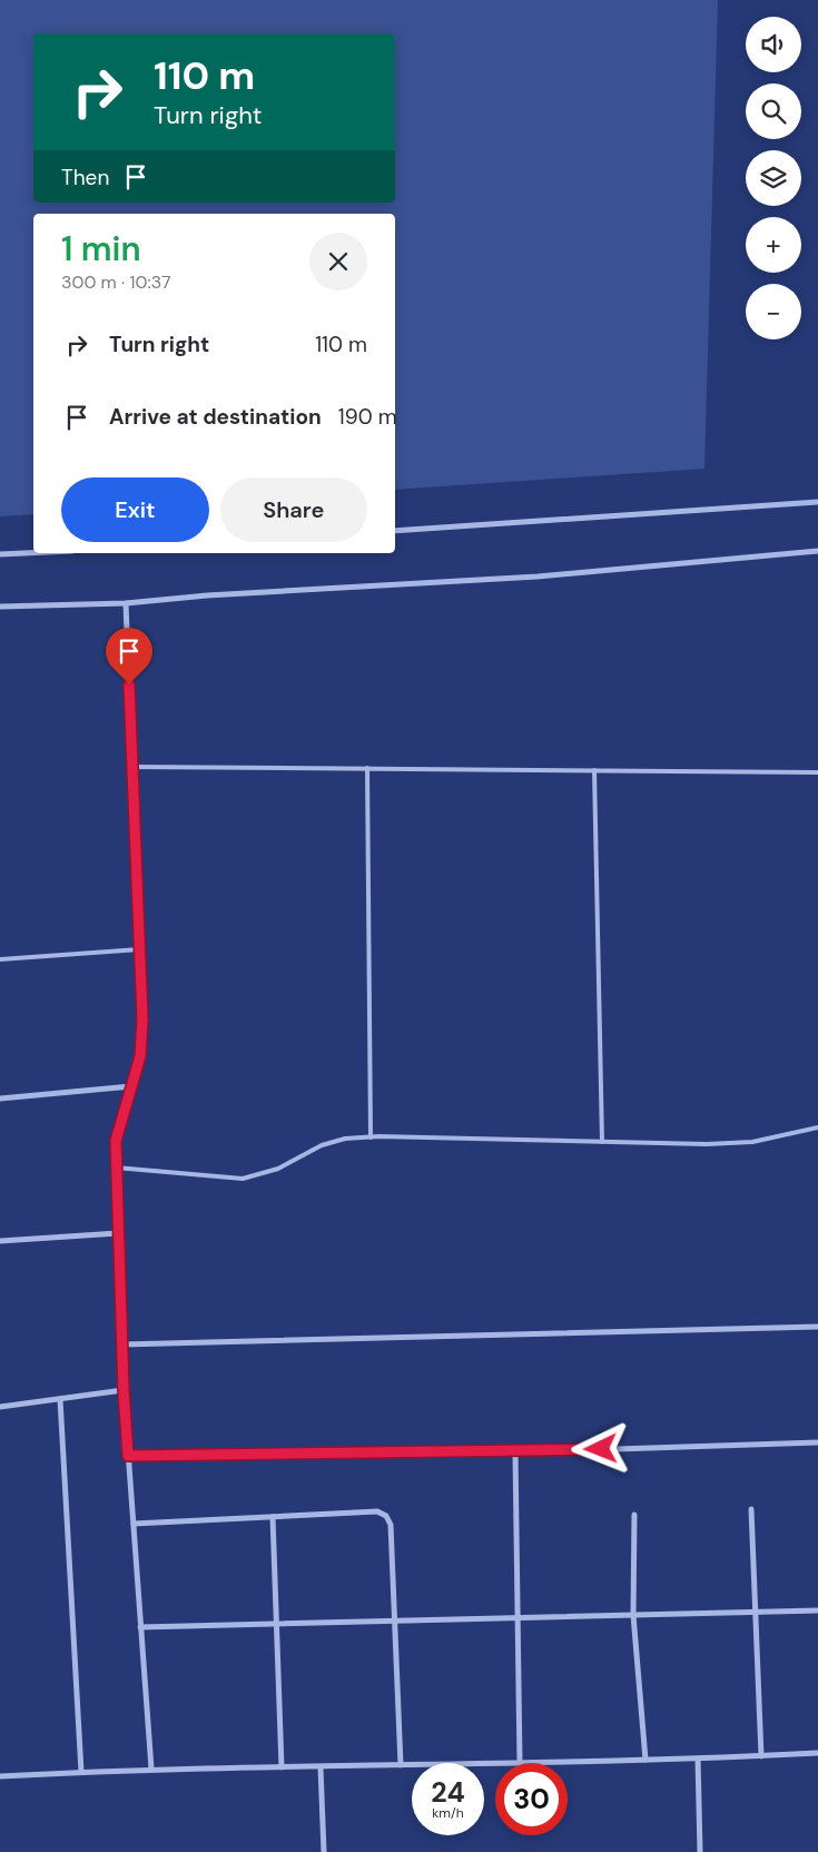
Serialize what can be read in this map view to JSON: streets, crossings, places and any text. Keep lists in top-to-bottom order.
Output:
{
  "page": {
    "map_buttons": ["+", "−"],
    "turn": ["110 m", "Turn right"],
    "then": "Then",
    "heading": ["1 min", "300 m · 10:37"],
    "list": [
      {
        "name": "Turn right",
        "value": "110 m"
      },
      {
        "name": "Arrive at destination",
        "value": "190 m"
      }
    ],
    "buttons": ["Exit", "Share"],
    "speed": "24 km/h",
    "limit": "30"
  }
}
